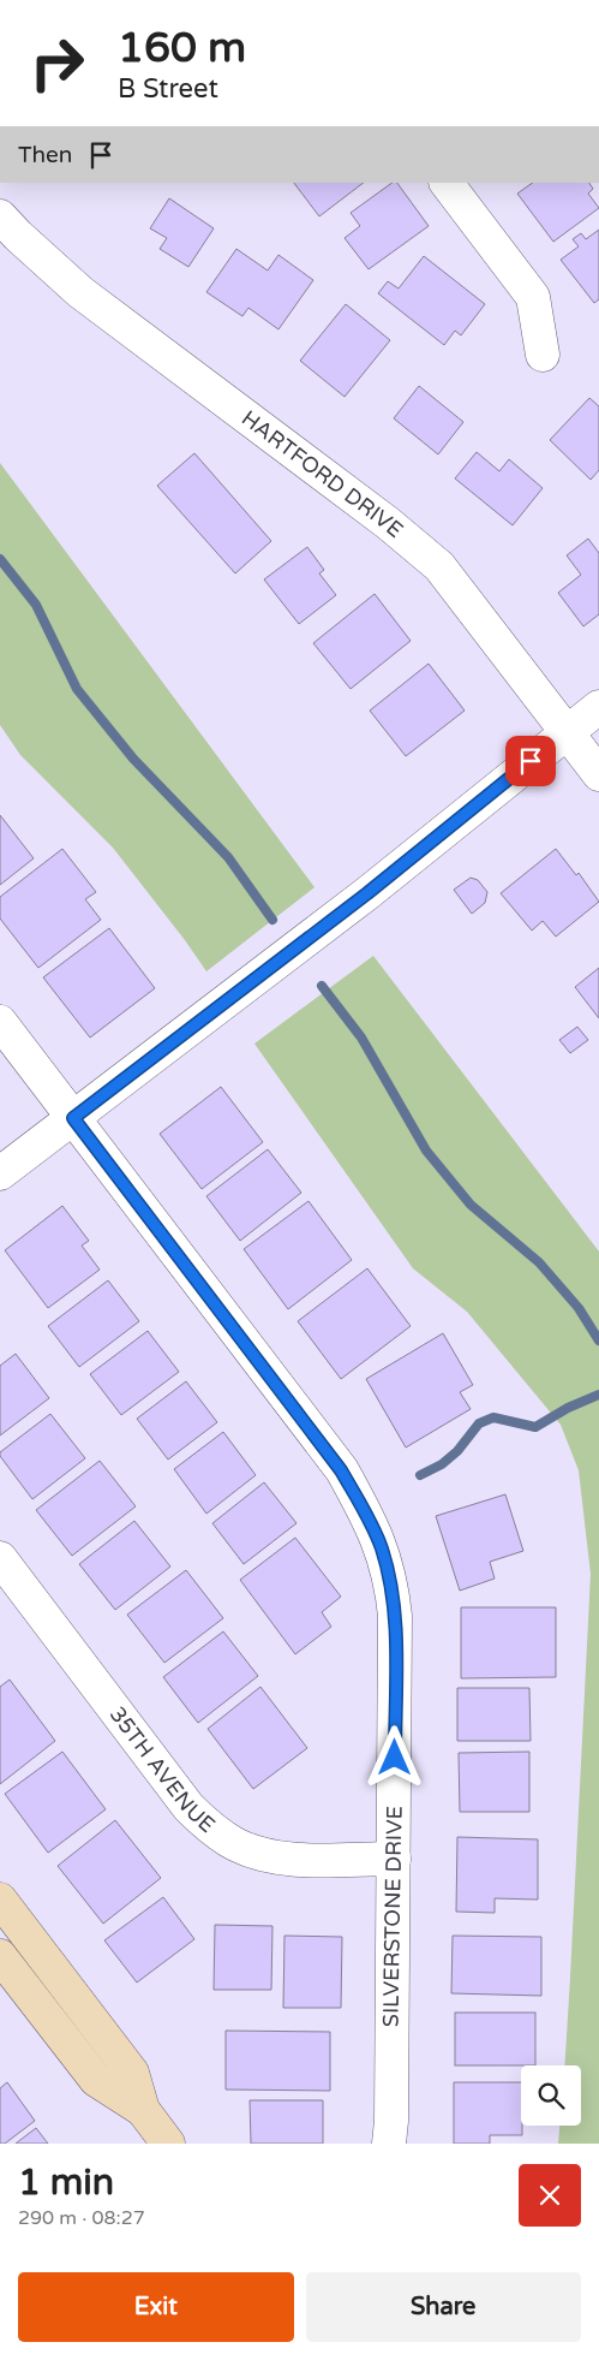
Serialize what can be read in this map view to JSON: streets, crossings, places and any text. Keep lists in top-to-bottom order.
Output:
{
  "streets": {
    "street": ["HARTFORD DRIVE", "35TH AVENUE", "SILVERSTONE DRIVE"]
  },
  "crossings": [
    ["35TH AVENUE", "SILVERSTONE DRIVE"]
  ],
  "page": {
    "turn": ["160 m", "B Street"],
    "then": "Then",
    "heading": ["1 min", "290 m · 08:27"],
    "buttons": ["Exit", "Share"]
  }
}
